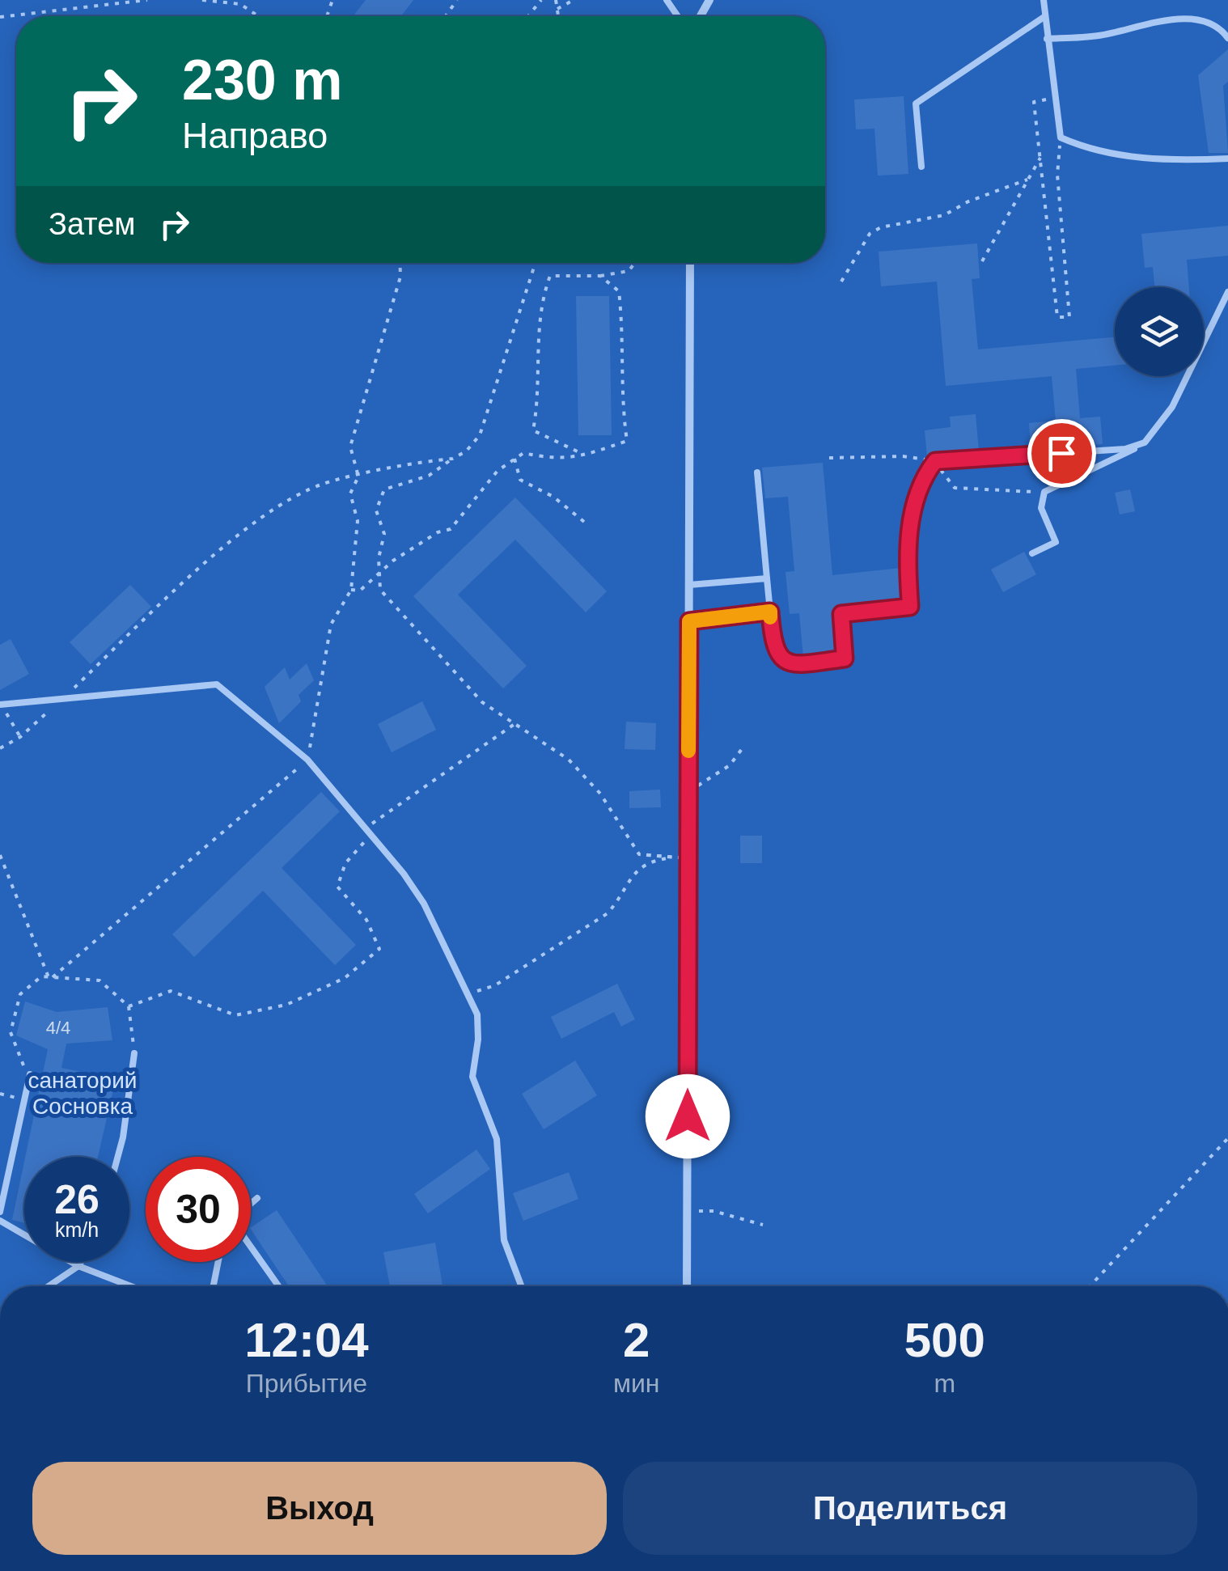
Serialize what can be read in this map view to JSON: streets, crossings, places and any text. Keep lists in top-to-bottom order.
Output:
{
  "parks": ["санаторий Сосновка"],
  "house_numbers": ["4/4"],
  "page": {
    "turn": ["230 m", "Направо"],
    "then": "Затем",
    "speed": "26 km/h",
    "limit": "30",
    "eta": [
      "12:04",
      "Прибытие",
      "2",
      "мин",
      "500",
      "m"
    ],
    "buttons": ["Выход", "Поделиться"]
  }
}
